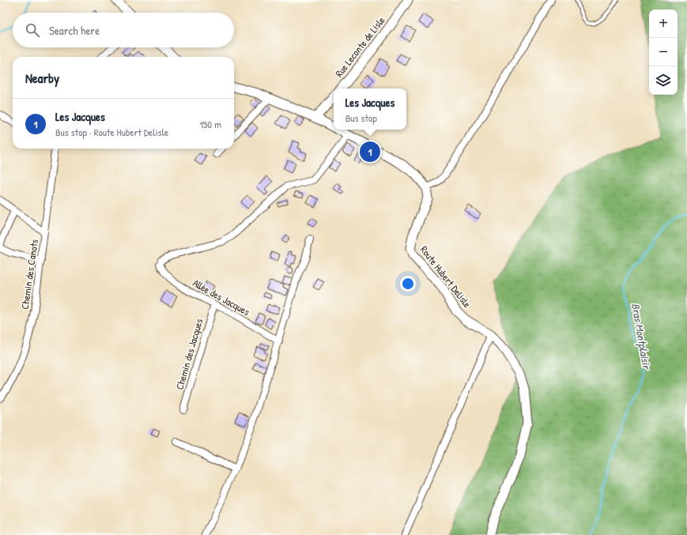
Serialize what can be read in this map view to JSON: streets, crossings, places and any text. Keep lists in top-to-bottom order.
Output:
{
  "streets": {
    "main road": ["Rue Leconte de Lisle", "Route Hubert Delisle"],
    "street": ["Chemin des Canots", "Allée des Jacques", "Chemin des Jacques"]
  },
  "crossings": [
    ["Allée des Jacques", "Chemin des Jacques"]
  ],
  "water": ["Bras Montplaisir"],
  "page": {
    "map_buttons": ["+", "−"],
    "search": "Search here",
    "heading": "Nearby",
    "popup": ["Les Jacques", "Bus stop"],
    "list": [
      {
        "mark": "1",
        "name": "Les Jacques",
        "note": "Bus stop · Route Hubert Delisle",
        "value": "150 m"
      }
    ],
    "pins": "1"
  }
}
